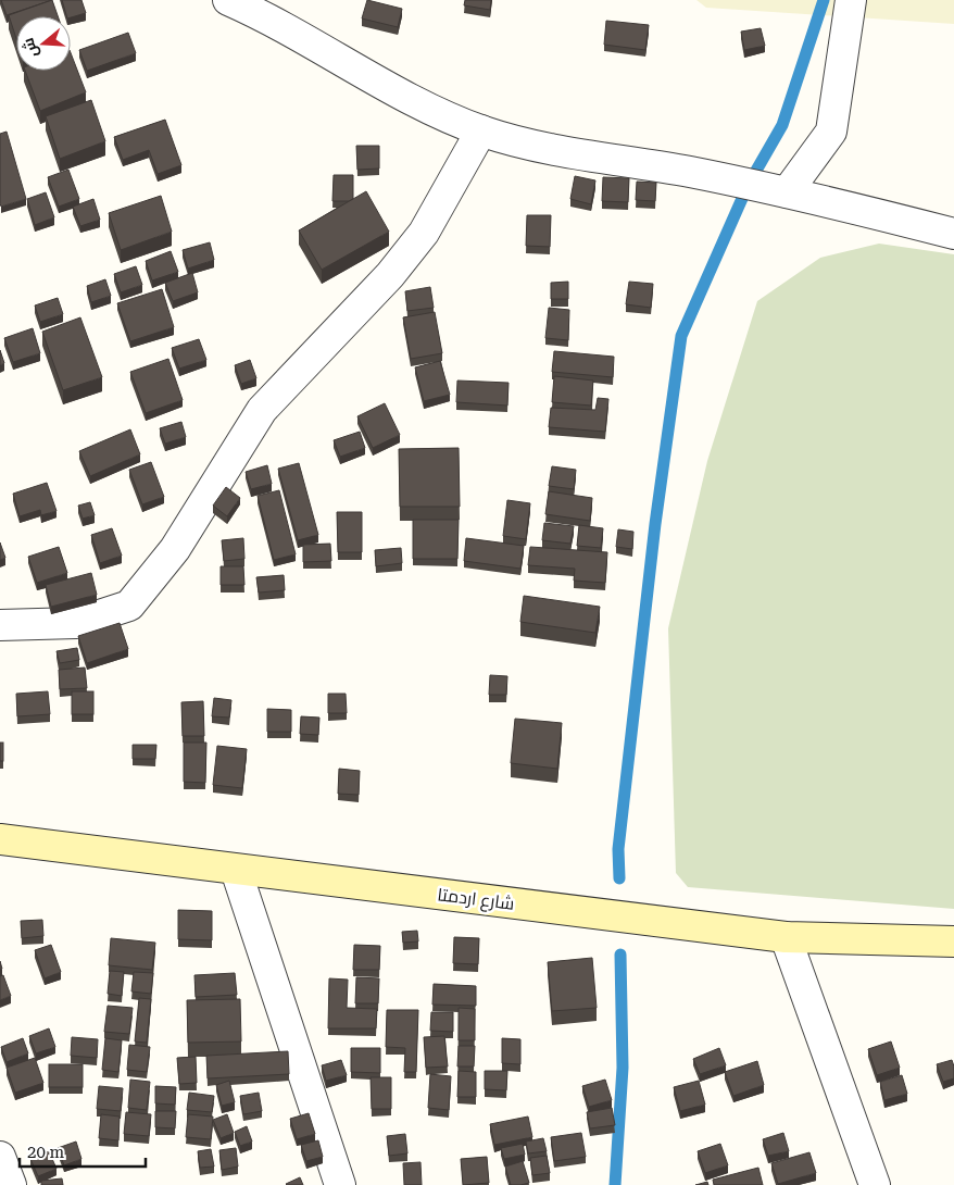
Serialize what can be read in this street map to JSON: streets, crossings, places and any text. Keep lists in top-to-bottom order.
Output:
{
  "streets": {
    "main road": ["شارع اردمتا"]
  },
  "scale_bar": "20 m",
  "north": "left"
}
